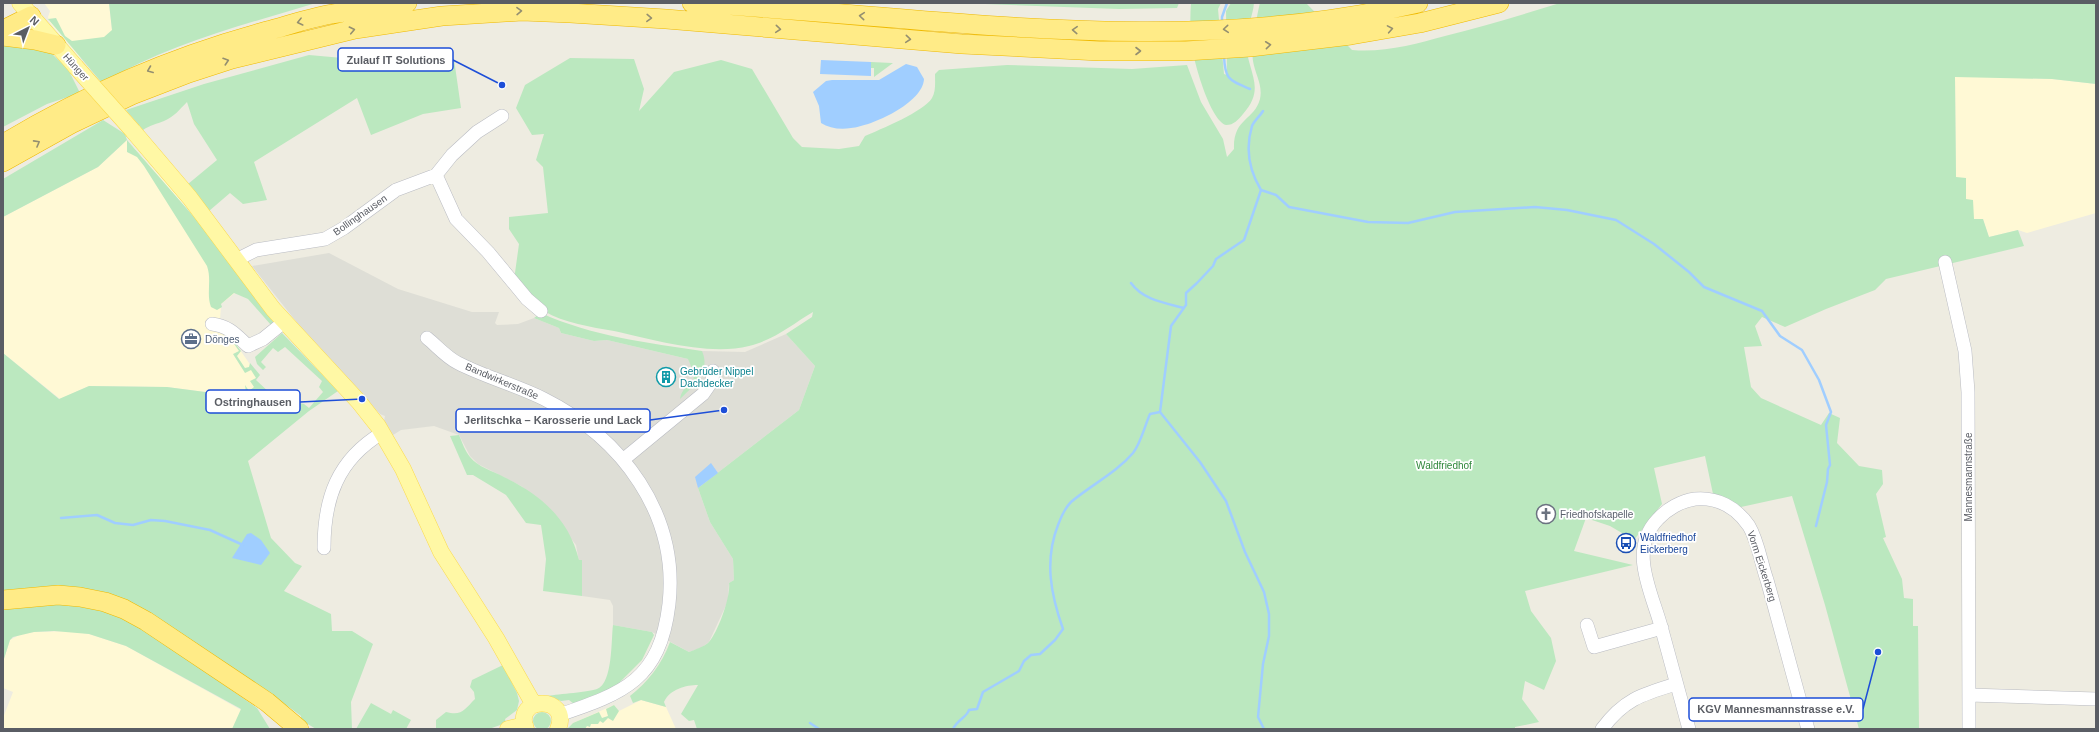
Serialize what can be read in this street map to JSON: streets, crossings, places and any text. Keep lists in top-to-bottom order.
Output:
{
  "streets": {
    "main road": ["Hünger"],
    "street": [
      "Bollinghausen",
      "Bandwirkerstraße",
      "Mannesmannstraße",
      "Vorm Eickerberg"
    ]
  },
  "crossings": [
    ["Hünger", "Bollinghausen"]
  ],
  "parks": ["Waldfriedhof"],
  "places": {
    "other": [
      "Zulauf IT Solutions",
      "Ostringhausen",
      "Jerlitschka – Karosserie und Lack",
      "KGV Mannesmannstrasse e.V."
    ],
    "office": ["Dönges"],
    "building": ["Gebrüder Nippel Dachdecker"],
    "church": ["Friedhofskapelle"],
    "bus stop": ["Waldfriedhof Eickerberg"]
  },
  "north": "top right"
}
